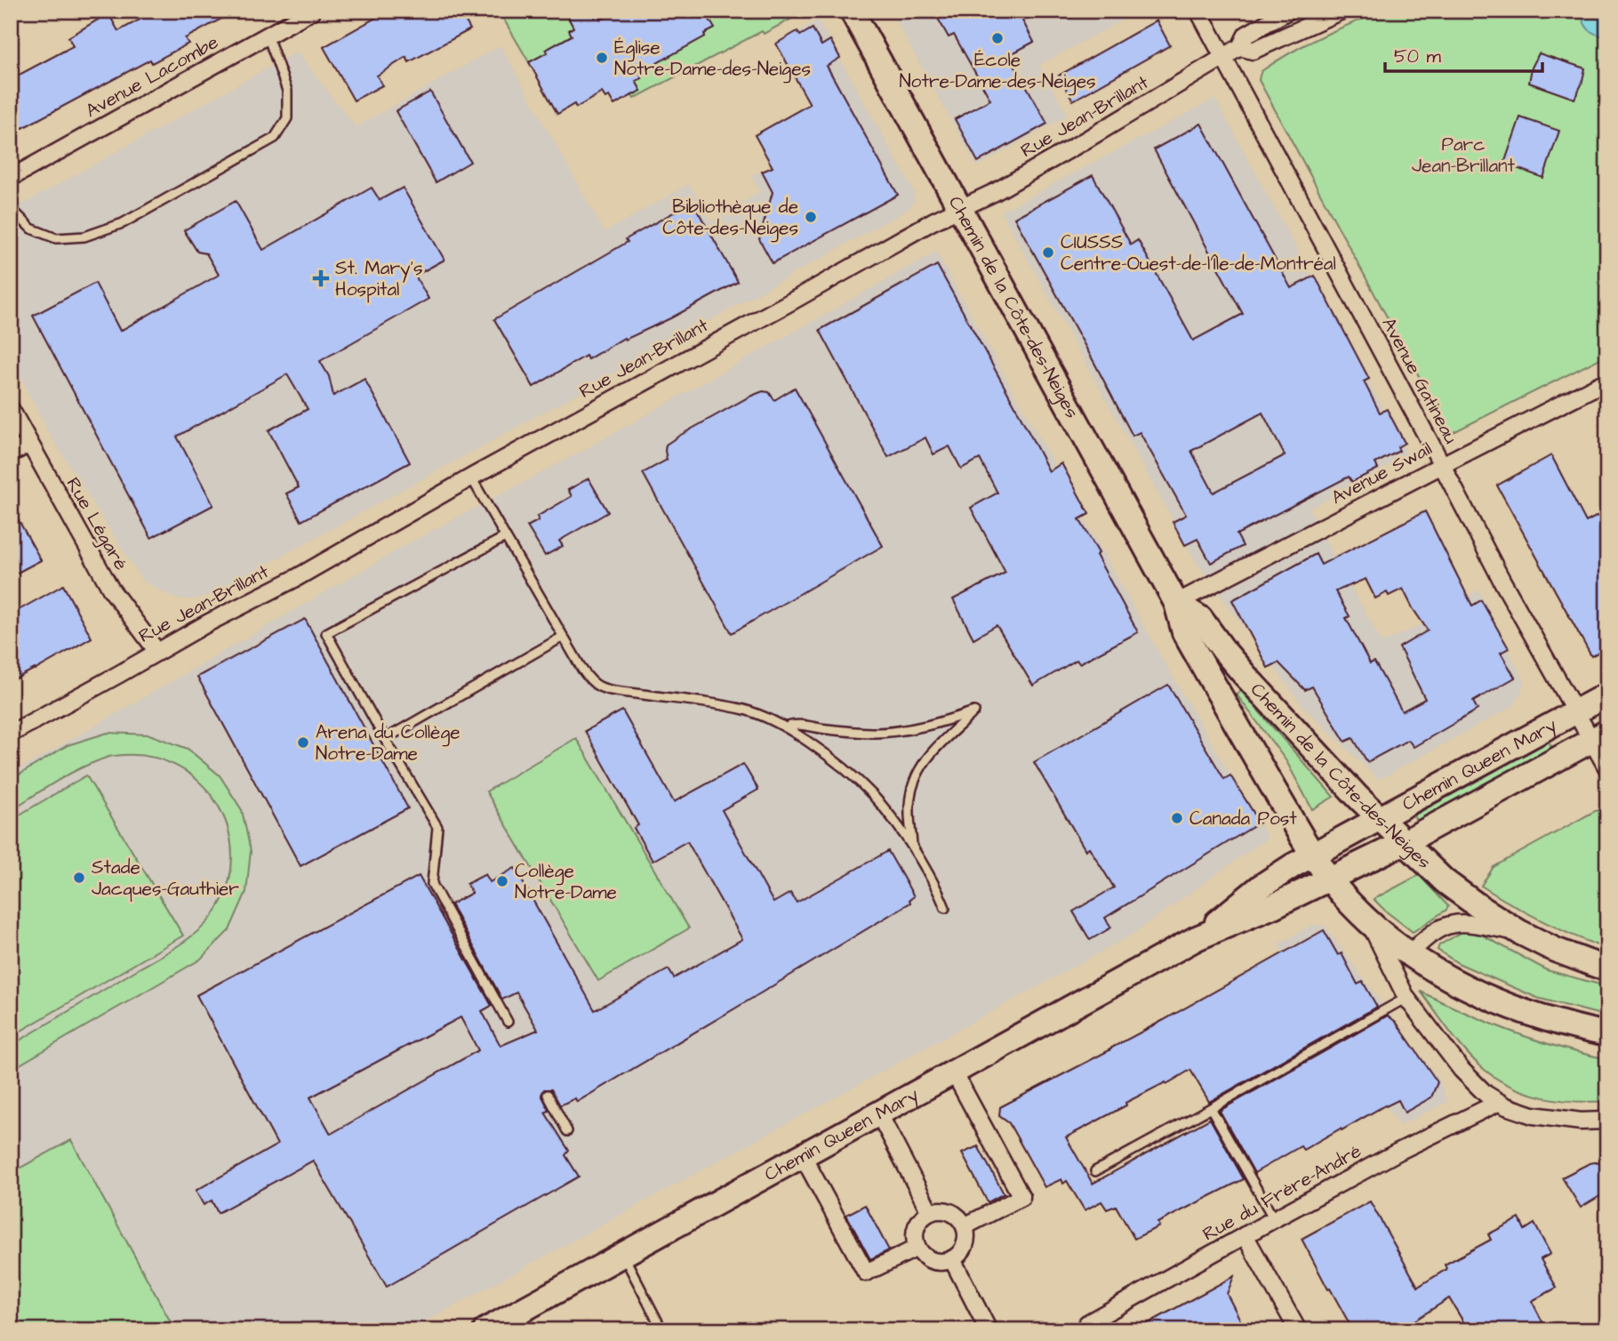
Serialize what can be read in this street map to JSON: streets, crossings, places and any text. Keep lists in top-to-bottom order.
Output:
{
  "streets": {
    "main road": ["Chemin de la Côte-des-Neiges", "Chemin Queen Mary"],
    "street": [
      "Avenue Lacombe",
      "Rue Jean-Brillant",
      "Avenue Gatineau",
      "Avenue Swail",
      "Rue Légaré",
      "Rue du Frère-André"
    ]
  },
  "crossings": [
    ["Rue Jean-Brillant", "Chemin de la Côte-des-Neiges"],
    ["Rue Jean-Brillant", "Avenue Gatineau"],
    ["Rue Jean-Brillant", "Rue Légaré"],
    ["Chemin de la Côte-des-Neiges", "Avenue Swail"],
    ["Chemin de la Côte-des-Neiges", "Chemin Queen Mary"],
    ["Chemin de la Côte-des-Neiges", "Rue du Frère-André"],
    ["Avenue Gatineau", "Avenue Swail"],
    ["Avenue Gatineau", "Chemin Queen Mary"]
  ],
  "parks": ["Parc Jean-Brillant"],
  "places": {
    "other": [
      "École Notre-Dame-des-Neiges",
      "Église Notre-Dame-des-Neiges",
      "Bibliothèque de Côte-des-Neiges",
      "CIUSSS Centre-Ouest-de-l'Île-de-Montréal",
      "Arena du Collège Notre-Dame",
      "Canada Post",
      "Stade Jacques-Gauthier",
      "Collège Notre-Dame"
    ],
    "health": ["St. Mary's Hospital"]
  },
  "scale_bar": "50 m"
}
